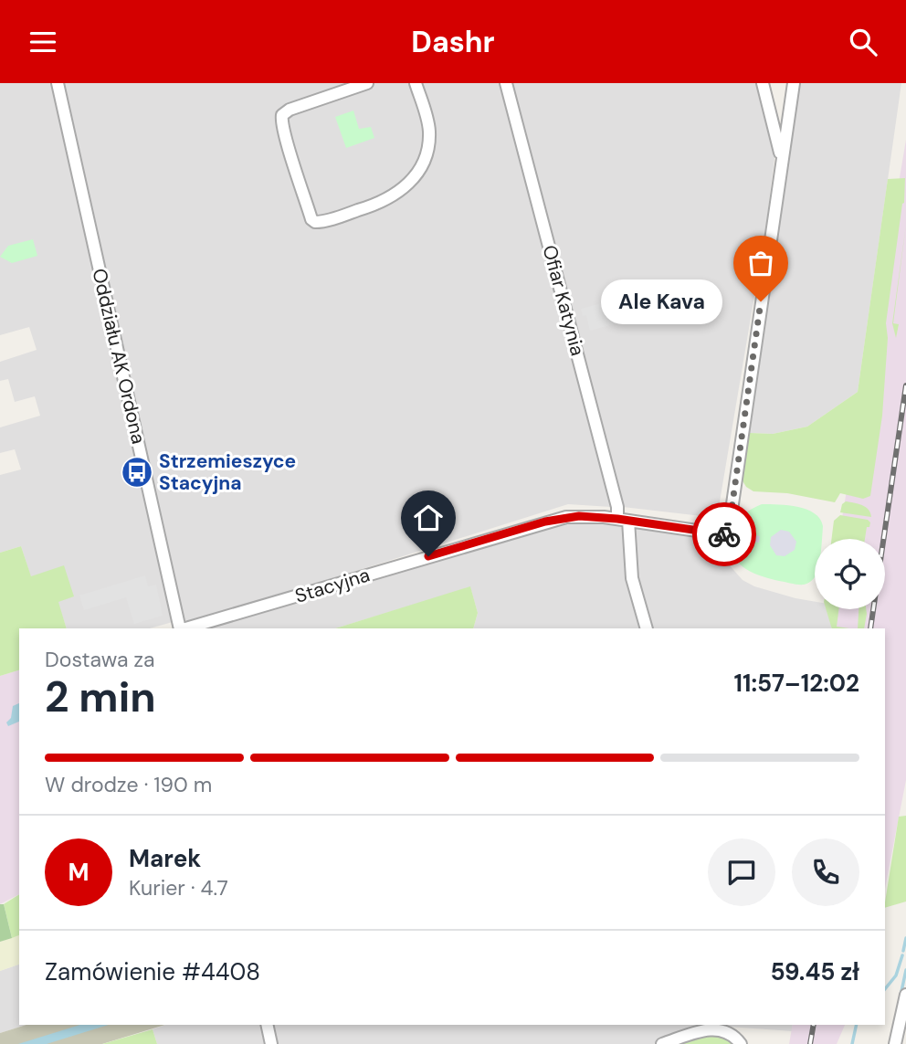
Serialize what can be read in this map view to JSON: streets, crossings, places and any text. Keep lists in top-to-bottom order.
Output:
{
  "streets": {
    "street": ["Ofiar Katynia", "Oddziału AK Ordona", "Stacyjna"]
  },
  "crossings": [
    ["Ofiar Katynia", "Stacyjna"]
  ],
  "places": {
    "other": ["Ale Kava"],
    "bus stop": ["Strzemieszyce Stacyjna"]
  },
  "page": {
    "header": "Dashr",
    "bubble": "Ale Kava",
    "heading": ["2 min", "Dostawa za", "11:57–12:02"],
    "panel": [
      "Marek",
      "Kurier · 4.7",
      "Zamówienie #4408",
      "59.45 zł"
    ],
    "bar": "W drodze · 190 m",
    "round": "M"
  }
}
